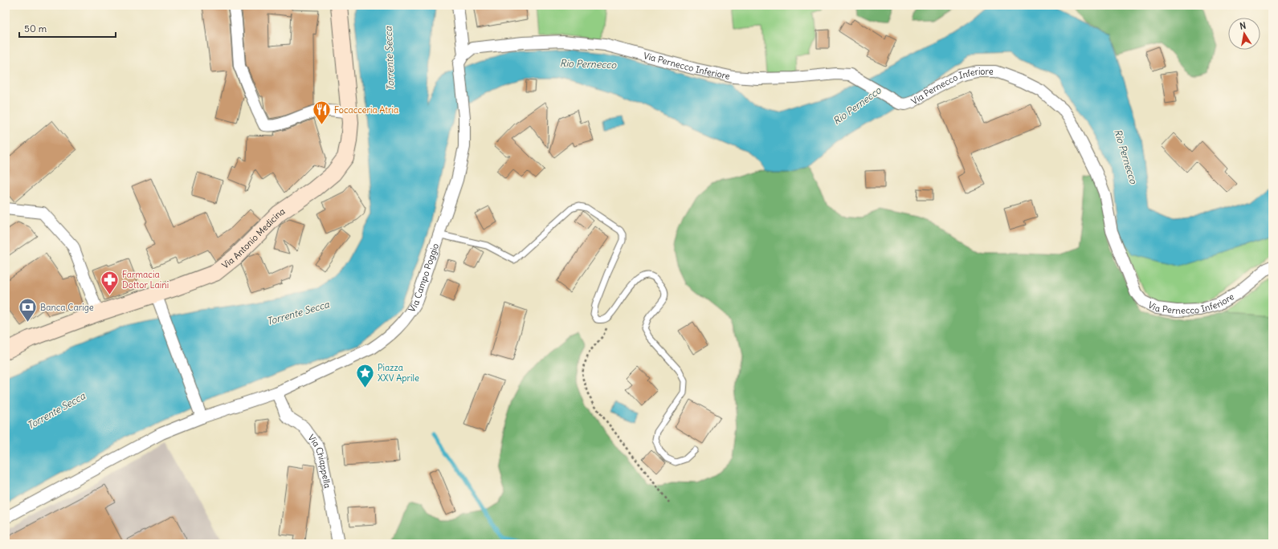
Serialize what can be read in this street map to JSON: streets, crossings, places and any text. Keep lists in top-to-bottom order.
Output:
{
  "streets": {
    "main road": ["Via Antonio Medicina"],
    "street": ["Via Pernecco Inferiore", "Via Campo Poggio", "Via Chiappella"]
  },
  "crossings": [
    ["Via Pernecco Inferiore", "Via Campo Poggio"],
    ["Via Campo Poggio", "Via Chiappella"]
  ],
  "water": ["Torrente Secca", "Rio Pernecco"],
  "places": {
    "restaurant": ["Focacceria Atria"],
    "pharmacy": ["Farmacia Dottor Laini"],
    "bank": ["Banca Carige"],
    "place": ["Piazza XXV Aprile"]
  },
  "scale_bar": "50 m",
  "north": "top"
}
